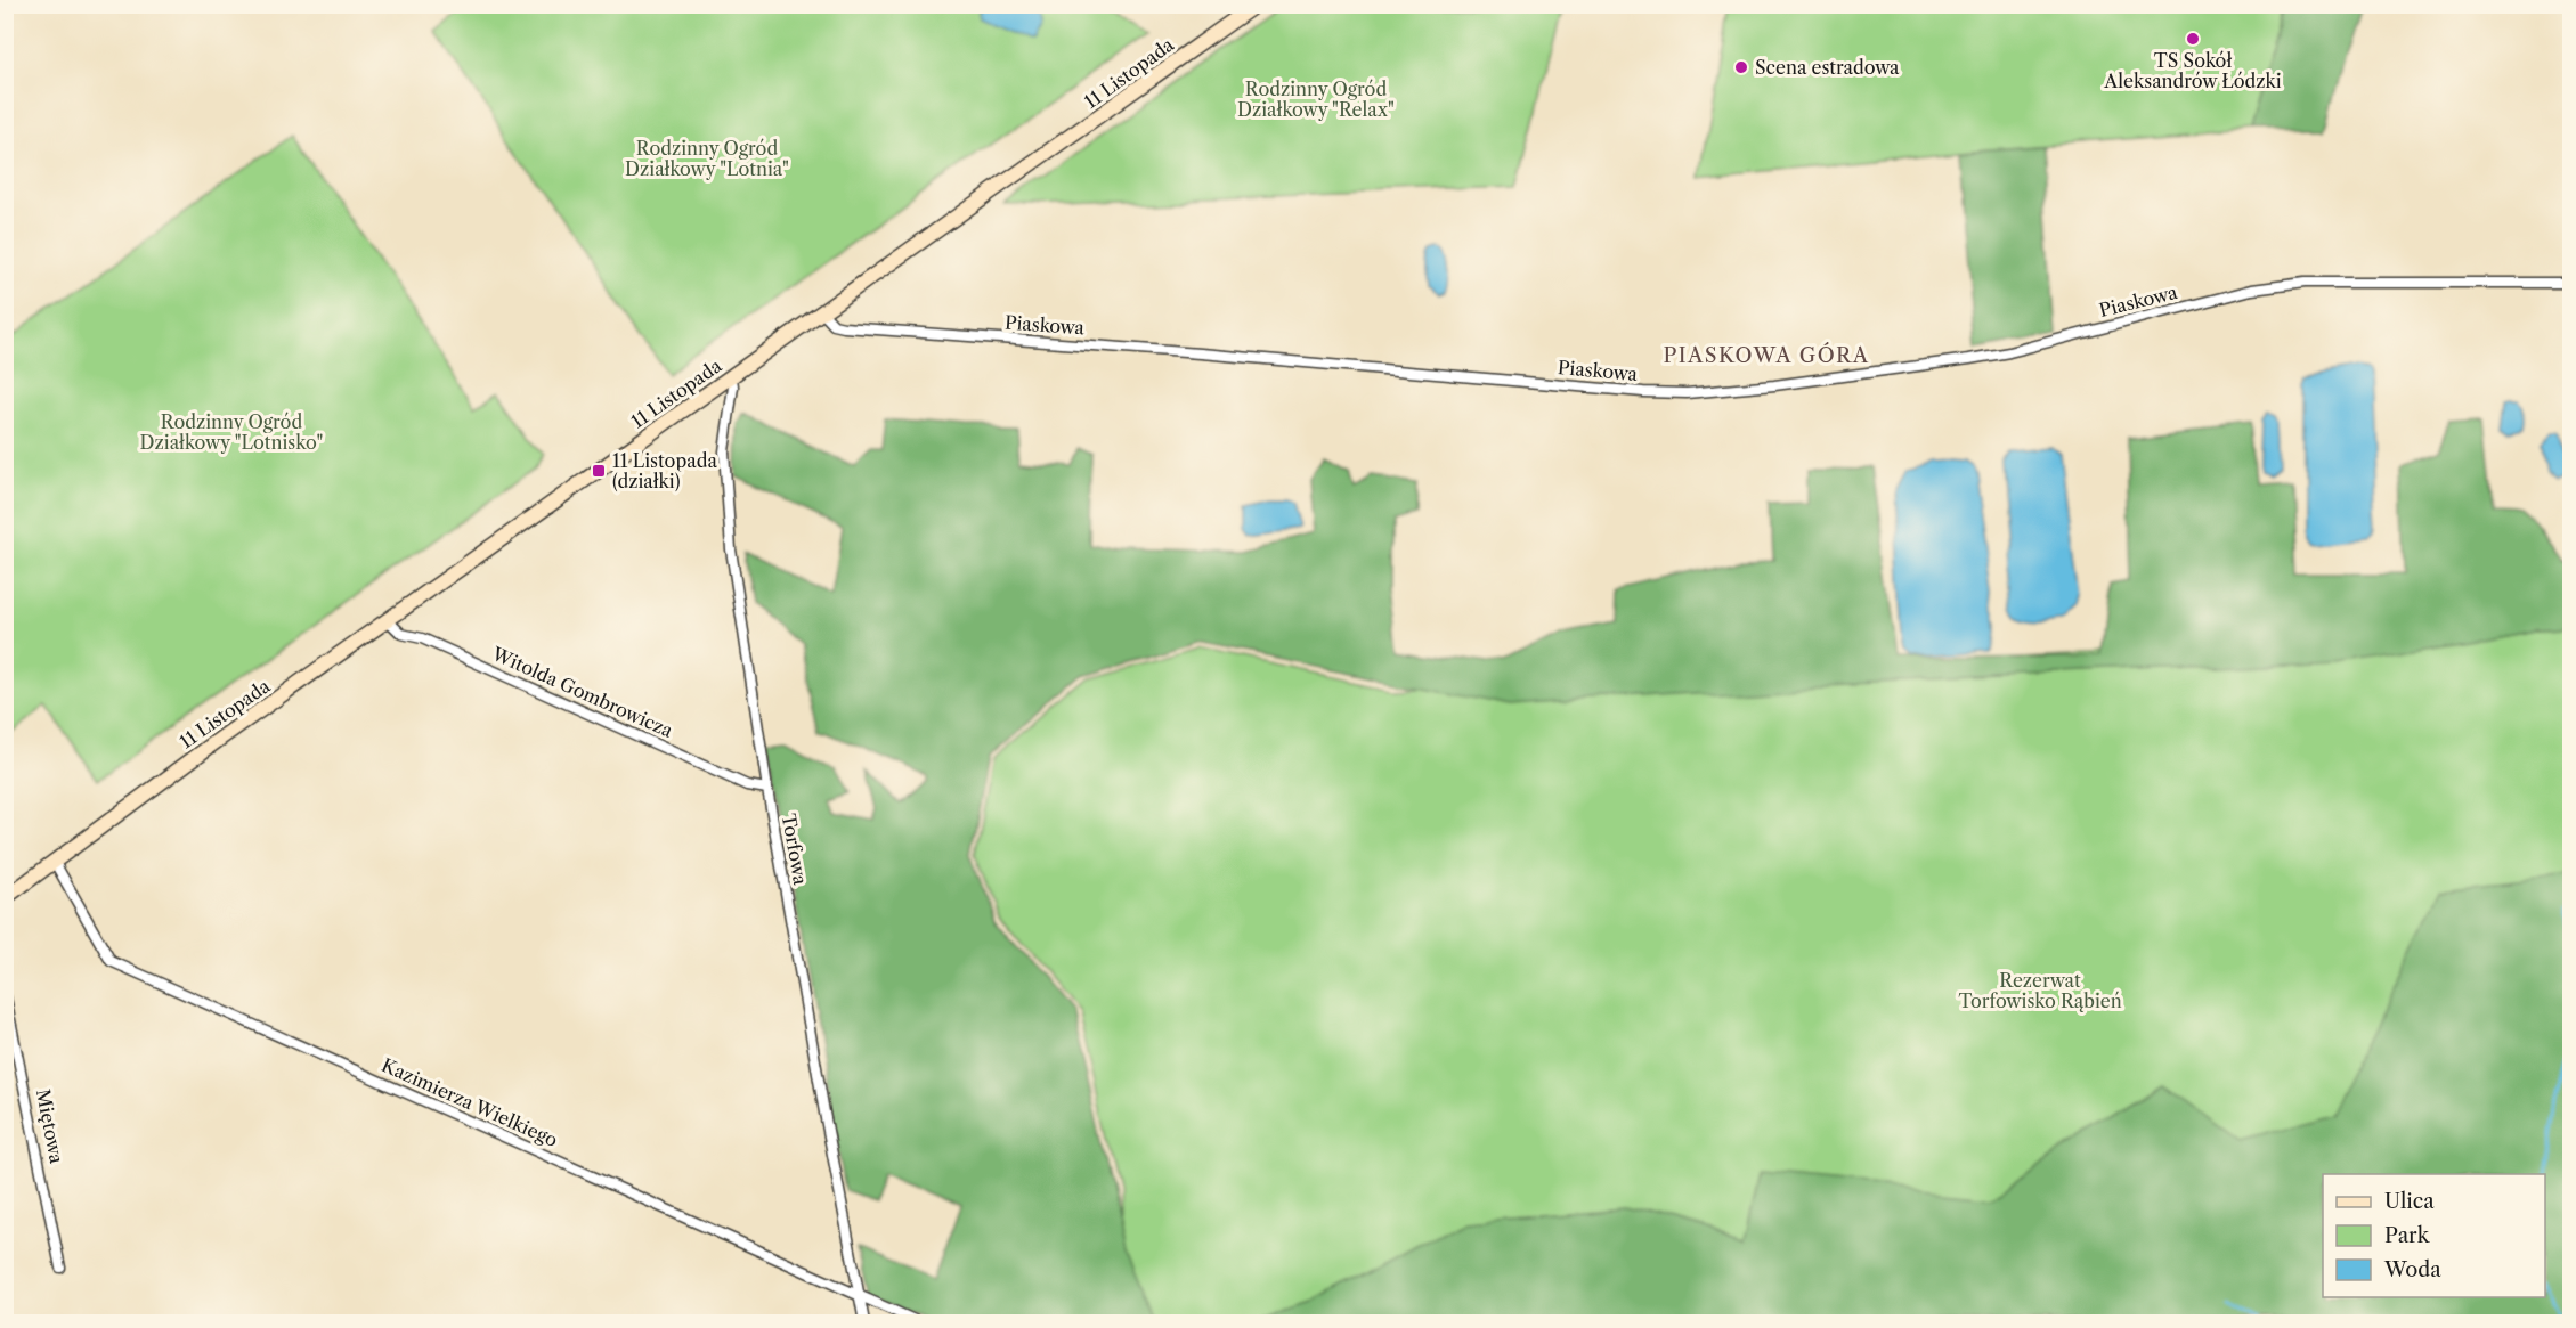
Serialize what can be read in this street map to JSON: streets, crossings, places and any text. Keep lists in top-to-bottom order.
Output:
{
  "streets": {
    "street": [
      "11 Listopada",
      "Piaskowa",
      "Witolda Gombrowicza",
      "Torfowa",
      "Kazimierza Wielkiego",
      "Miętowa"
    ]
  },
  "crossings": [
    ["11 Listopada", "Piaskowa"],
    ["11 Listopada", "Witolda Gombrowicza"],
    ["11 Listopada", "Torfowa"],
    ["11 Listopada", "Kazimierza Wielkiego"],
    ["Witolda Gombrowicza", "Torfowa"],
    ["Torfowa", "Kazimierza Wielkiego"]
  ],
  "districts": ["PIASKOWA GÓRA"],
  "parks": [
    "Rodzinny Ogród Działkowy \"Relax\"",
    "Rodzinny Ogród Działkowy \"Lotnia\"",
    "Rodzinny Ogród Działkowy \"Lotnisko\"",
    "Rezerwat Torfowisko Rąbień"
  ],
  "places": {
    "other": ["TS Sokół Aleksandrów Łódzki", "Scena estradowa"],
    "transit": ["11 Listopada (działki)"]
  },
  "legend": ["Ulica", "Park", "Woda"]
}
